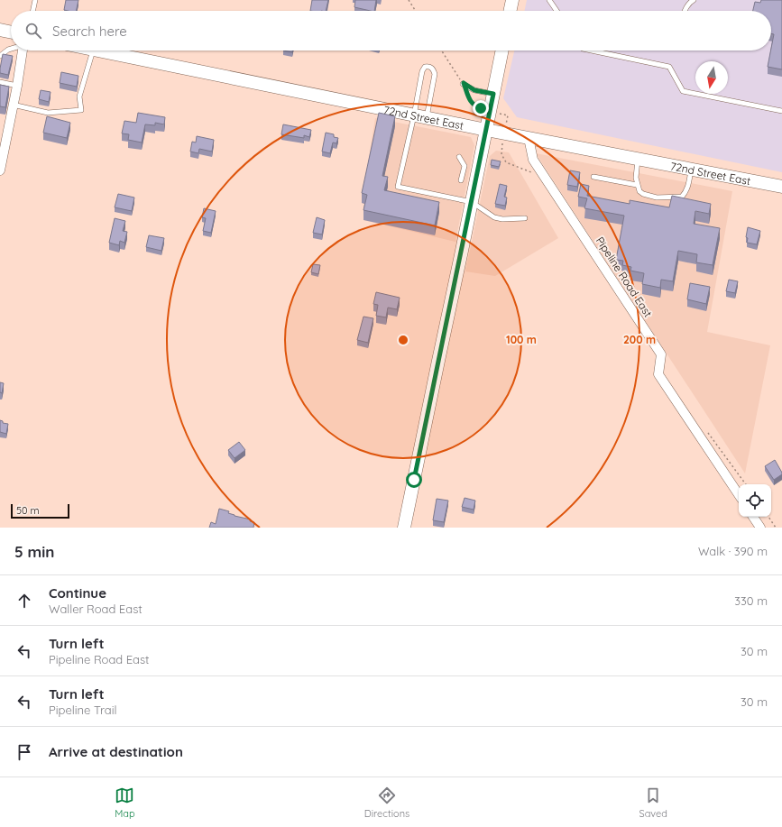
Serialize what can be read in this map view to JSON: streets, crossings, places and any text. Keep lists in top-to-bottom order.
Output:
{
  "streets": {
    "main road": ["72nd Street East"],
    "street": ["Pipeline Road East"]
  },
  "crossings": [
    ["72nd Street East", "Pipeline Road East"]
  ],
  "scale_bar": "50 m",
  "north": "bottom",
  "page": {
    "search": "Search here",
    "scale": "50 m",
    "heading": ["5 min", "Walk · 390 m"],
    "list": [
      ["Continue", "Waller Road East", "330 m"],
      ["Turn left", "Pipeline Road East", "30 m"],
      ["Turn left", "Pipeline Trail", "30 m"],
      "Arrive at destination"
    ],
    "nav": ["Map", "Directions", "Saved"]
  },
  "rings": ["100 m", "200 m"]
}
